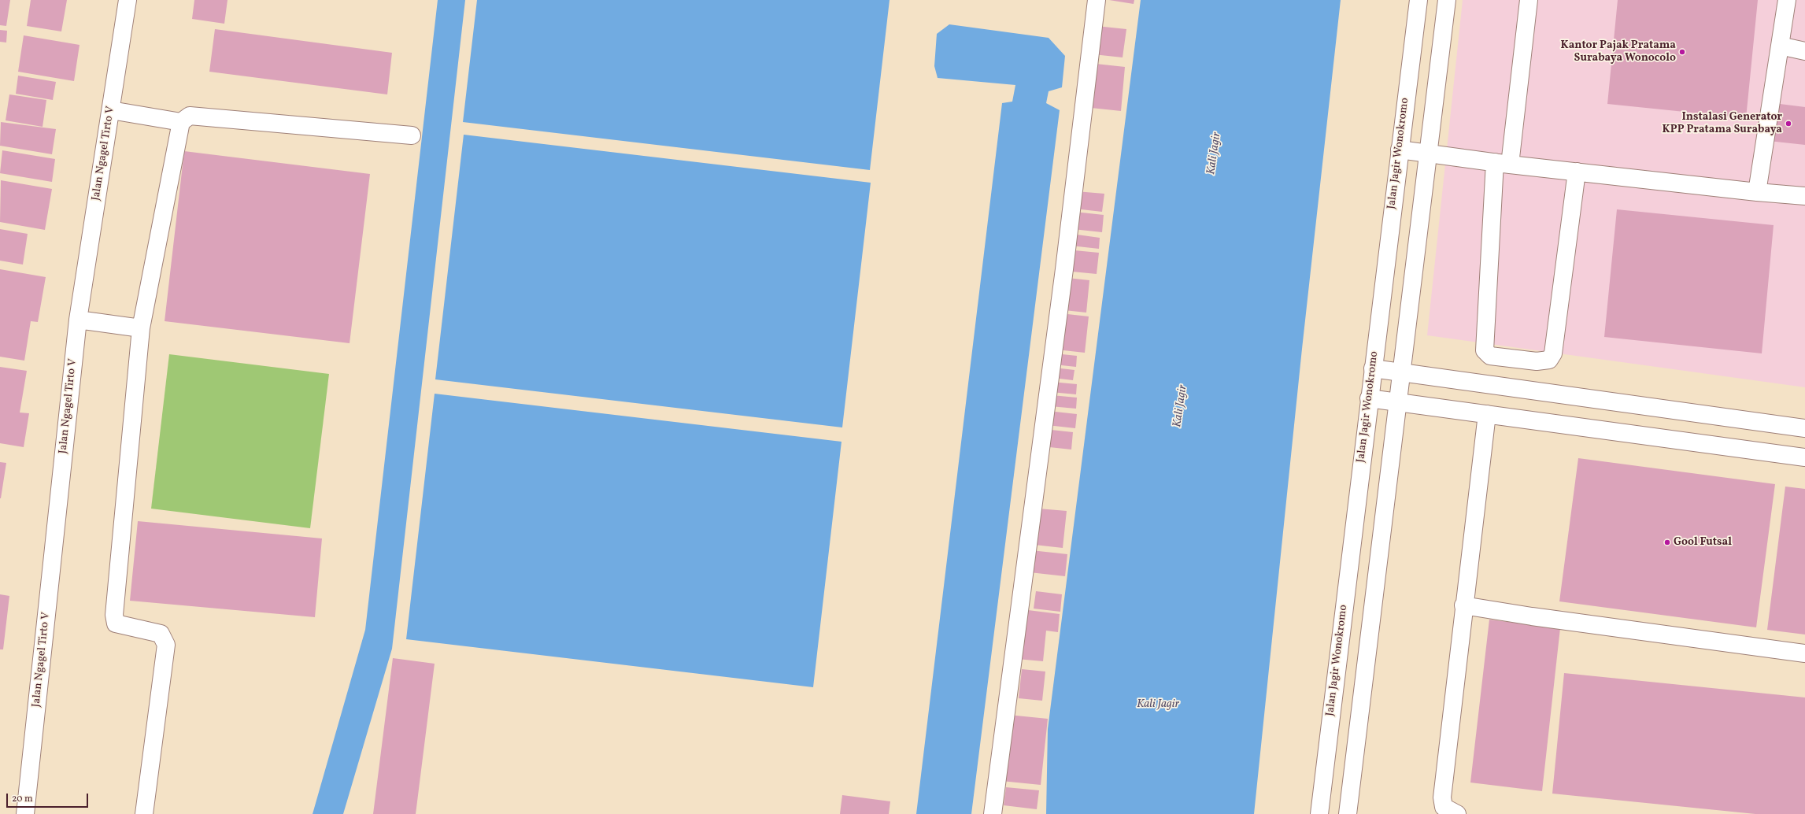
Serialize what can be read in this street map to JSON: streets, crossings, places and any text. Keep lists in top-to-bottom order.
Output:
{
  "streets": {
    "street": ["Jalan Ngagel Tirto V", "Jalan Jagir Wonokromo"]
  },
  "water": ["Kali Jagir"],
  "places": ["Kantor Pajak Pratama Surabaya Wonocolo", "Instalasi Generator KPP Pratama Surabaya", "Gool Futsal"],
  "scale_bar": "20 m"
}
